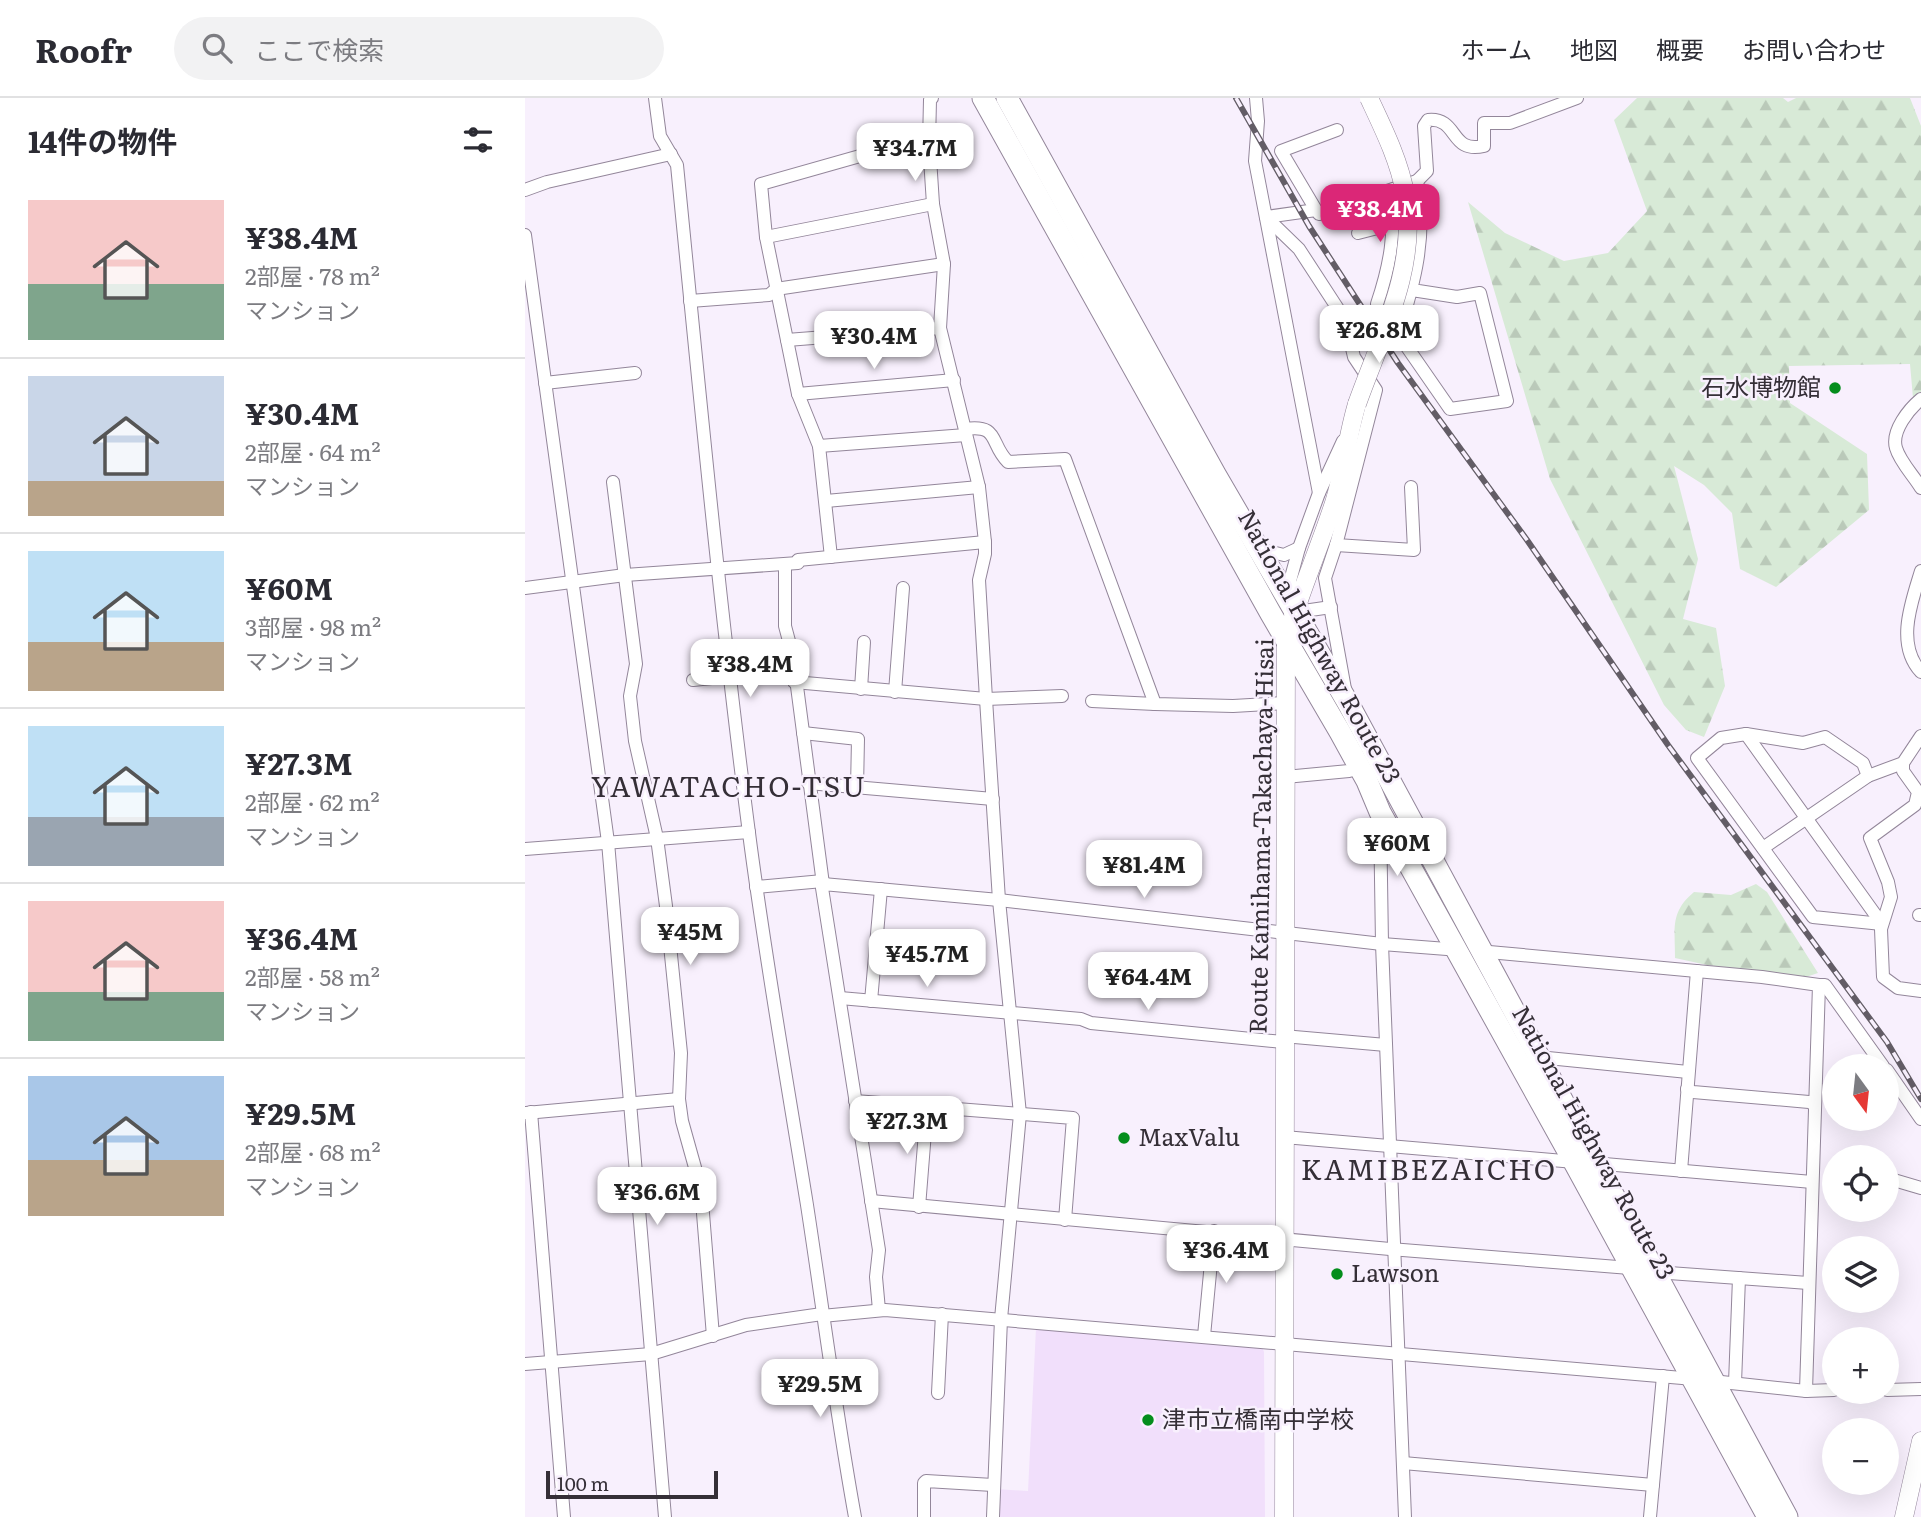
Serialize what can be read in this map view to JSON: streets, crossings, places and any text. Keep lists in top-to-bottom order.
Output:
{
  "streets": {
    "highway": ["National Highway Route 23"],
    "main road": ["Route Kamihama-Takachaya-Hisai"]
  },
  "crossings": [
    ["National Highway Route 23", "Route Kamihama-Takachaya-Hisai"]
  ],
  "districts": ["YAWATACHO-TSU", "KAMIBEZAICHO"],
  "places": [
    "石水博物館",
    "MaxValu",
    "Lawson",
    "津市立橋南中学校"
  ],
  "scale_bar": "100 m",
  "north": "bottom",
  "page": {
    "header": "Roofr",
    "search": "ここで検索",
    "nav": [
      "ホーム",
      "地図",
      "概要",
      "お問い合わせ"
    ],
    "heading": "14件の物件",
    "price": [
      "¥34.7M",
      "¥38.4M",
      "¥26.8M",
      "¥30.4M",
      "¥38.4M",
      "¥60M",
      "¥81.4M",
      "¥45M",
      "¥45.7M",
      "¥64.4M",
      "¥27.3M",
      "¥36.6M",
      "¥36.4M",
      "¥29.5M"
    ],
    "list": [
      {
        "name": "¥38.4M",
        "note": "2部屋 · 78 m² · マンション"
      },
      {
        "name": "¥30.4M",
        "note": "2部屋 · 64 m² · マンション"
      },
      {
        "name": "¥60M",
        "note": "3部屋 · 98 m² · マンション"
      },
      {
        "name": "¥27.3M",
        "note": "2部屋 · 62 m² · マンション"
      },
      {
        "name": "¥36.4M",
        "note": "2部屋 · 58 m² · マンション"
      },
      {
        "name": "¥29.5M",
        "note": "2部屋 · 68 m² · マンション"
      }
    ],
    "map_buttons": ["+", "−"],
    "scale": "100 m"
  }
}
